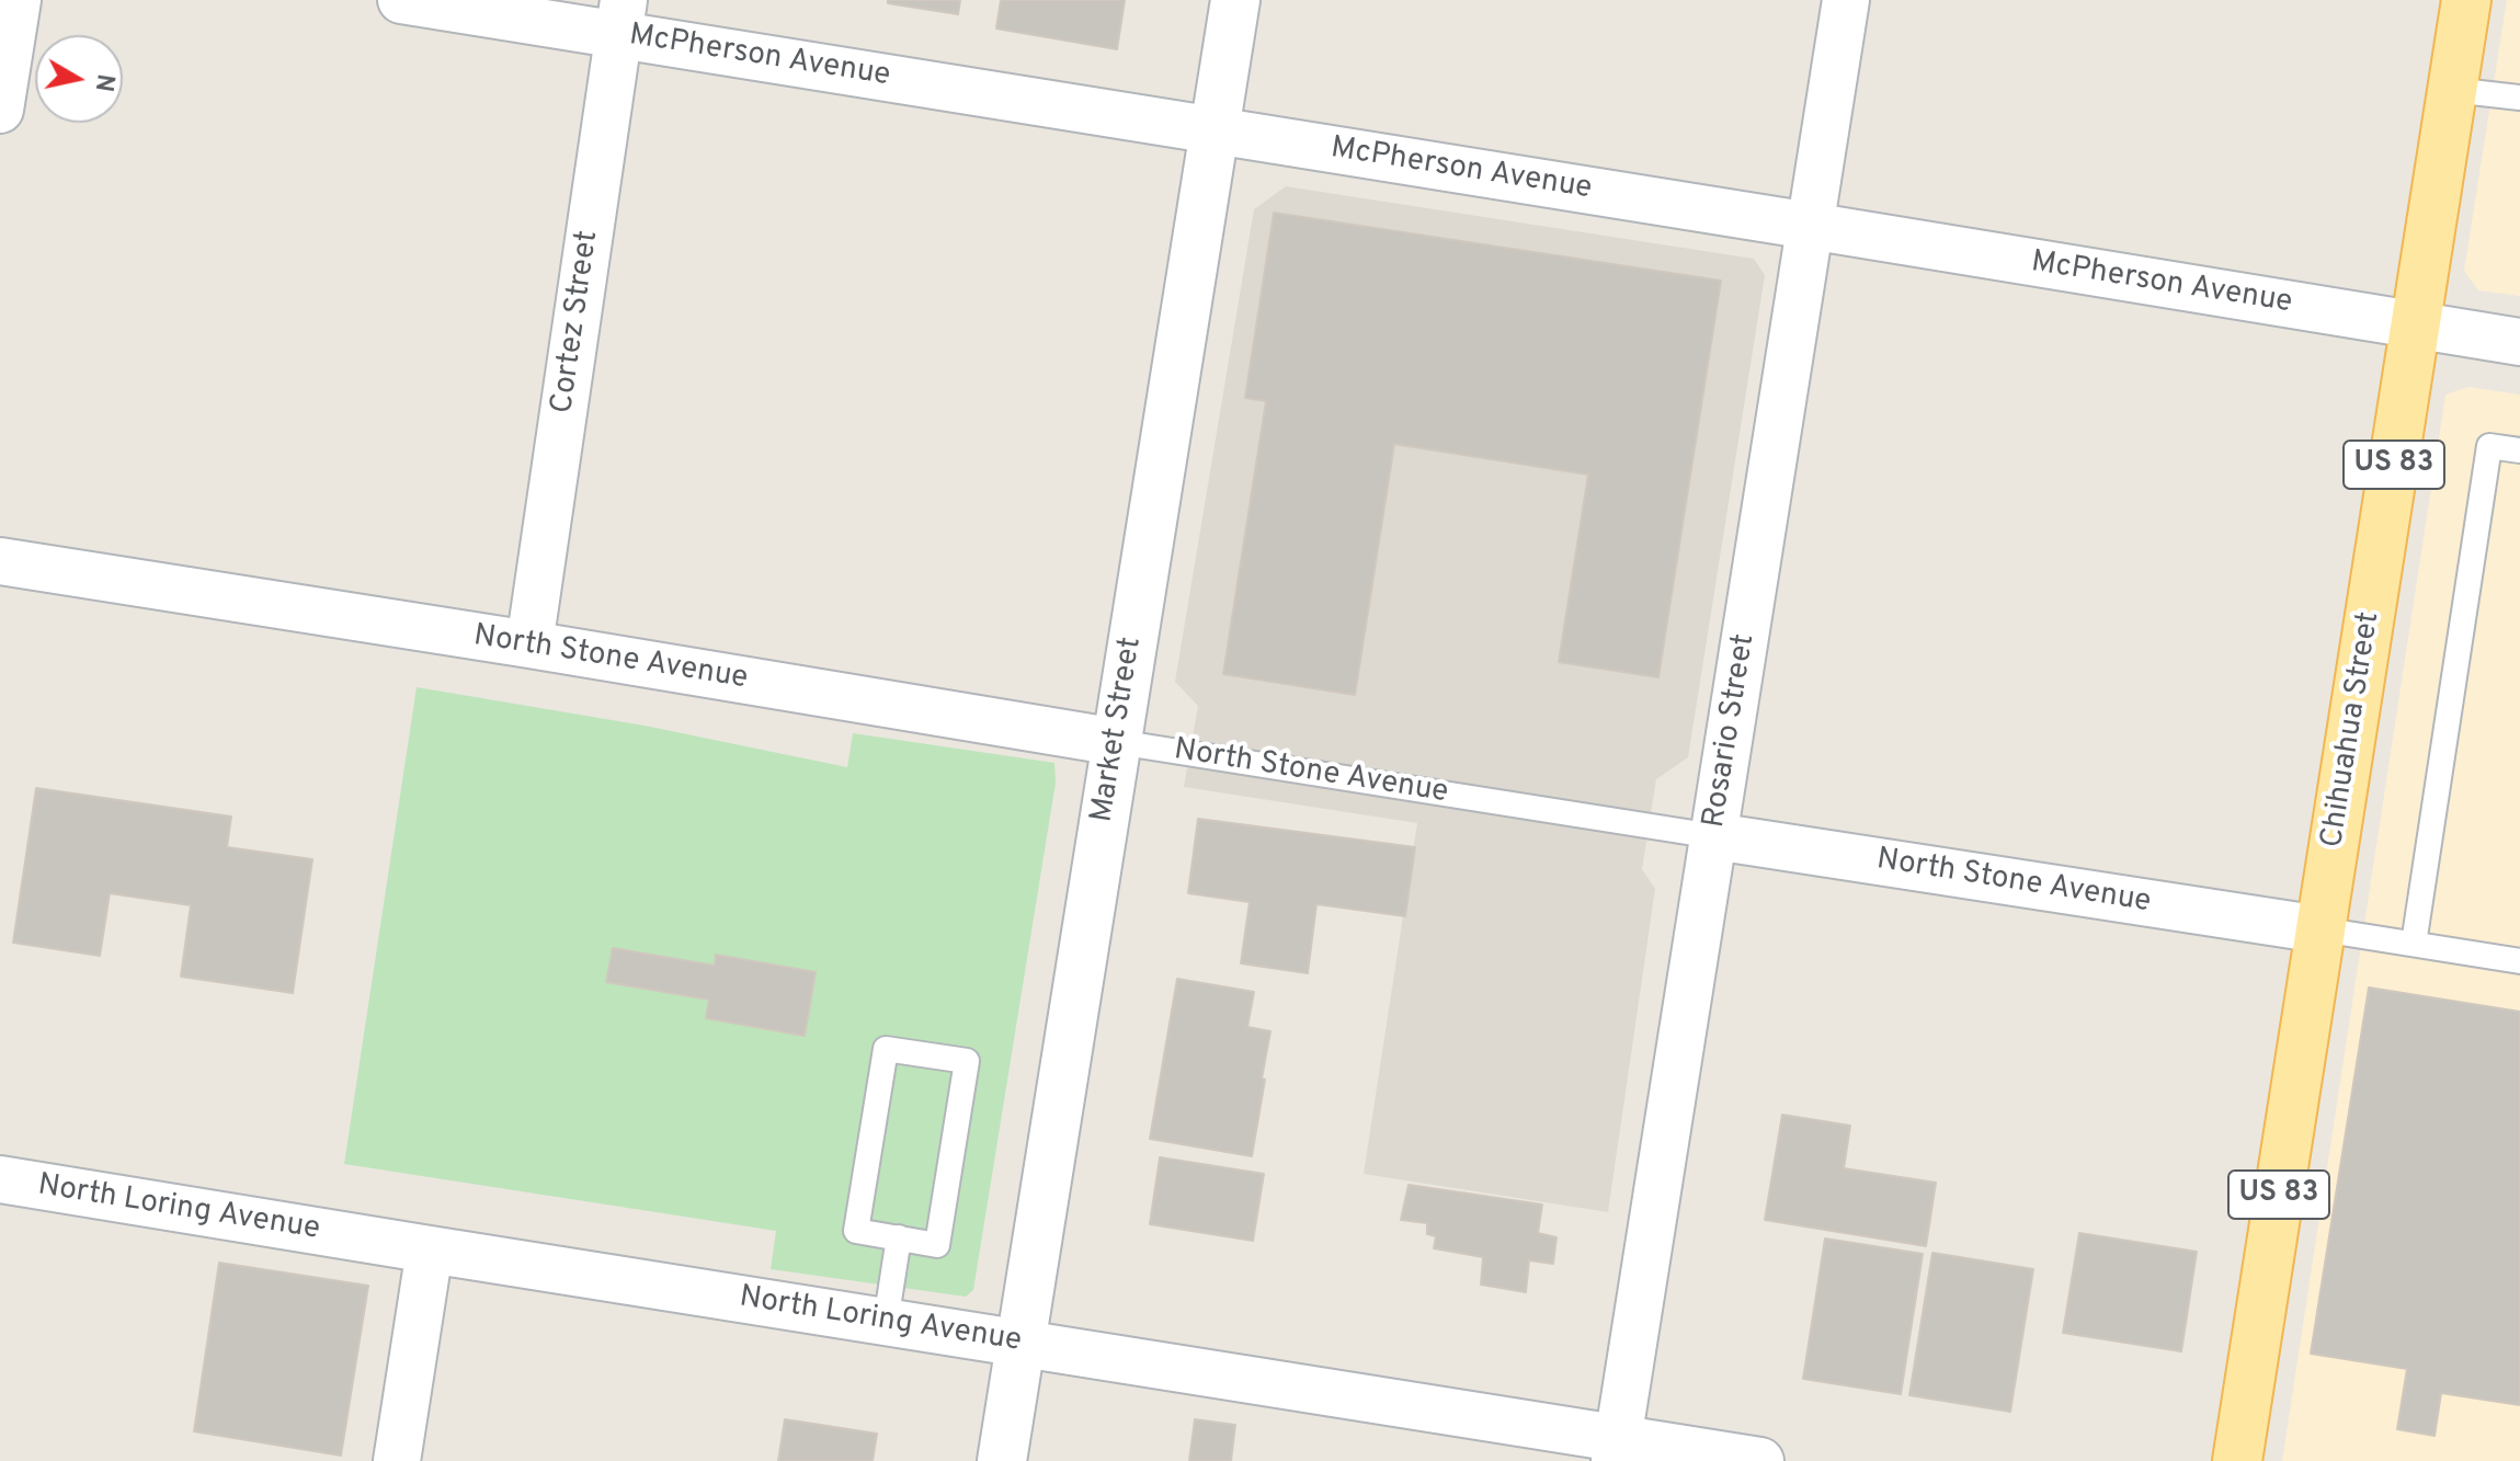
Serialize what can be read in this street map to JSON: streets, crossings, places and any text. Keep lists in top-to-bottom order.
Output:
{
  "streets": {
    "main road": ["US 83", "Chihuahua Street"],
    "street": [
      "McPherson Avenue",
      "Cortez Street",
      "North Stone Avenue",
      "Market Street",
      "Rosario Street",
      "North Loring Avenue"
    ]
  },
  "crossings": [
    ["McPherson Avenue", "Cortez Street"],
    ["McPherson Avenue", "Market Street"],
    ["McPherson Avenue", "Chihuahua Street"],
    ["McPherson Avenue", "Rosario Street"],
    ["Cortez Street", "North Stone Avenue"],
    ["North Stone Avenue", "Market Street"],
    ["North Stone Avenue", "Chihuahua Street"],
    ["North Stone Avenue", "Rosario Street"],
    ["Market Street", "North Loring Avenue"],
    ["Rosario Street", "North Loring Avenue"]
  ],
  "north": "right"
}
